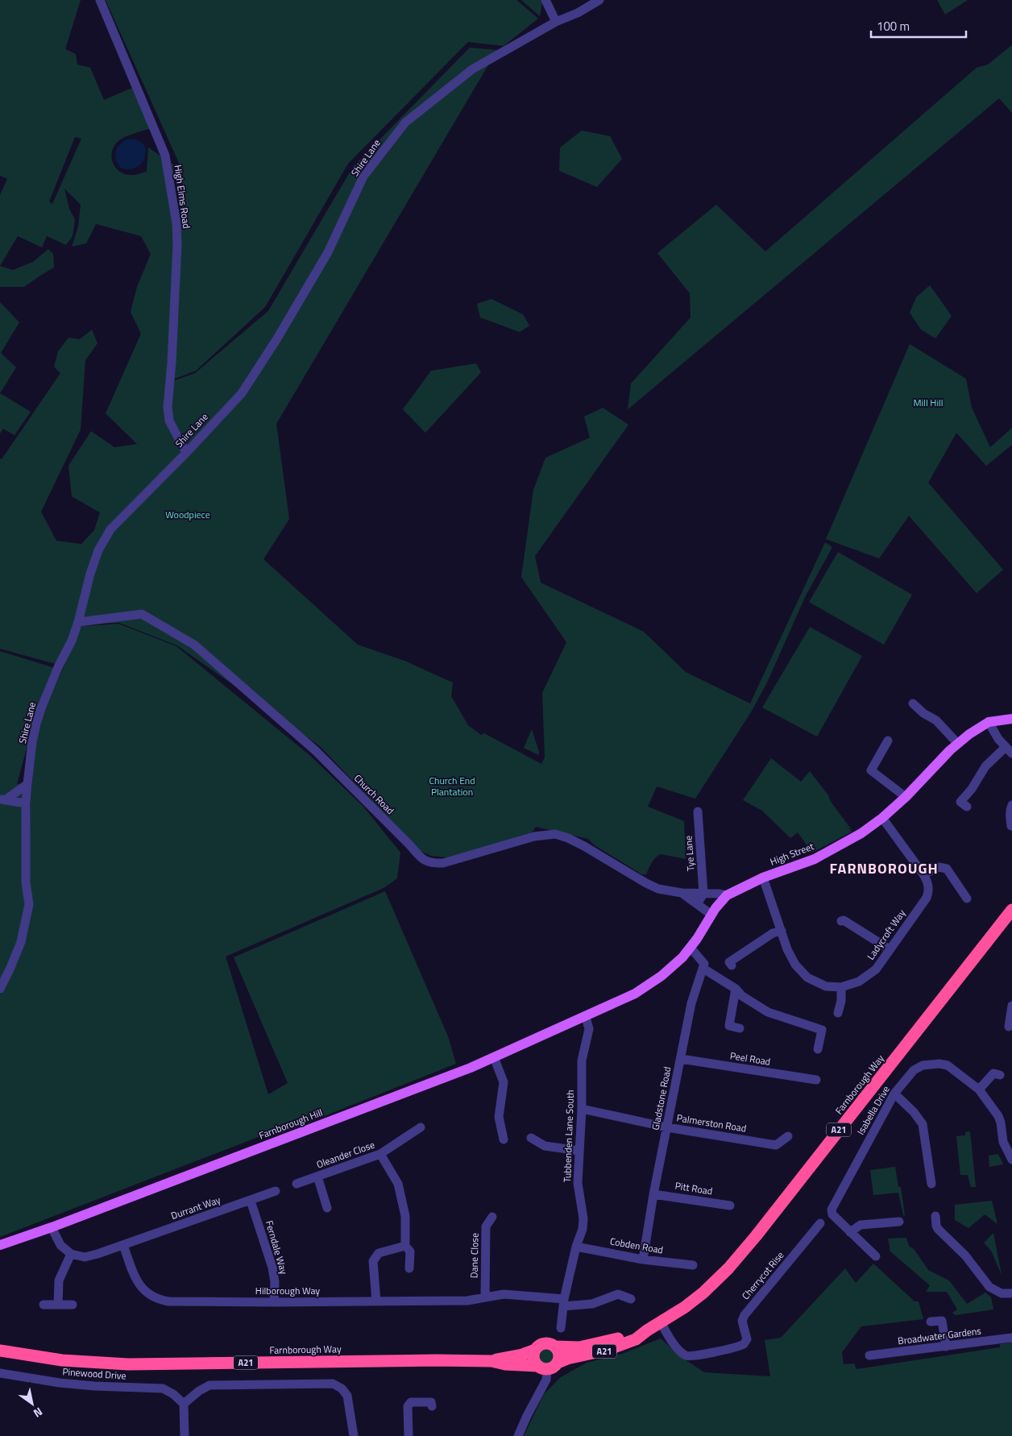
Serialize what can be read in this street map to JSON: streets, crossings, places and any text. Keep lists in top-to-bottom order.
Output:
{
  "streets": {
    "highway": ["Farnborough Way", "A21"],
    "main road": ["High Street", "Farnborough Hill"],
    "street": [
      "Shire Lane",
      "High Elms Road",
      "Church Road",
      "Tye Lane",
      "Ladycroft Way",
      "Peel Road",
      "Gladstone Road",
      "Isabella Drive",
      "Palmerston Road",
      "Tubbenden Lane South",
      "Oleander Close",
      "Pitt Road",
      "Durrant Way",
      "Cobden Road",
      "Ferndale Way",
      "Dane Close",
      "Cherrycot Rise",
      "Hilborough Way",
      "Broadwater Gardens",
      "Pinewood Drive"
    ]
  },
  "crossings": [
    ["Shire Lane", "High Elms Road"],
    ["Shire Lane", "Church Road"],
    ["Church Road", "Tye Lane"],
    ["Church Road", "High Street"],
    ["High Street", "Ladycroft Way"],
    ["High Street", "Farnborough Hill"],
    ["High Street", "Tubbenden Lane South"],
    ["Peel Road", "Gladstone Road"],
    ["Farnborough Way", "Cherrycot Rise"],
    ["Gladstone Road", "Palmerston Road"],
    ["Gladstone Road", "Pitt Road"],
    ["Gladstone Road", "Cobden Road"],
    ["Palmerston Road", "Tubbenden Lane South"],
    ["Farnborough Hill", "Tubbenden Lane South"],
    ["Tubbenden Lane South", "Cobden Road"],
    ["Tubbenden Lane South", "Hilborough Way"],
    ["Durrant Way", "Ferndale Way"],
    ["Durrant Way", "Hilborough Way"],
    ["Ferndale Way", "Hilborough Way"],
    ["Dane Close", "Hilborough Way"]
  ],
  "districts": ["FARNBOROUGH"],
  "parks": ["Mill Hill", "Woodpiece", "Church End Plantation"],
  "scale_bar": "100 m",
  "north": "bottom right"
}
